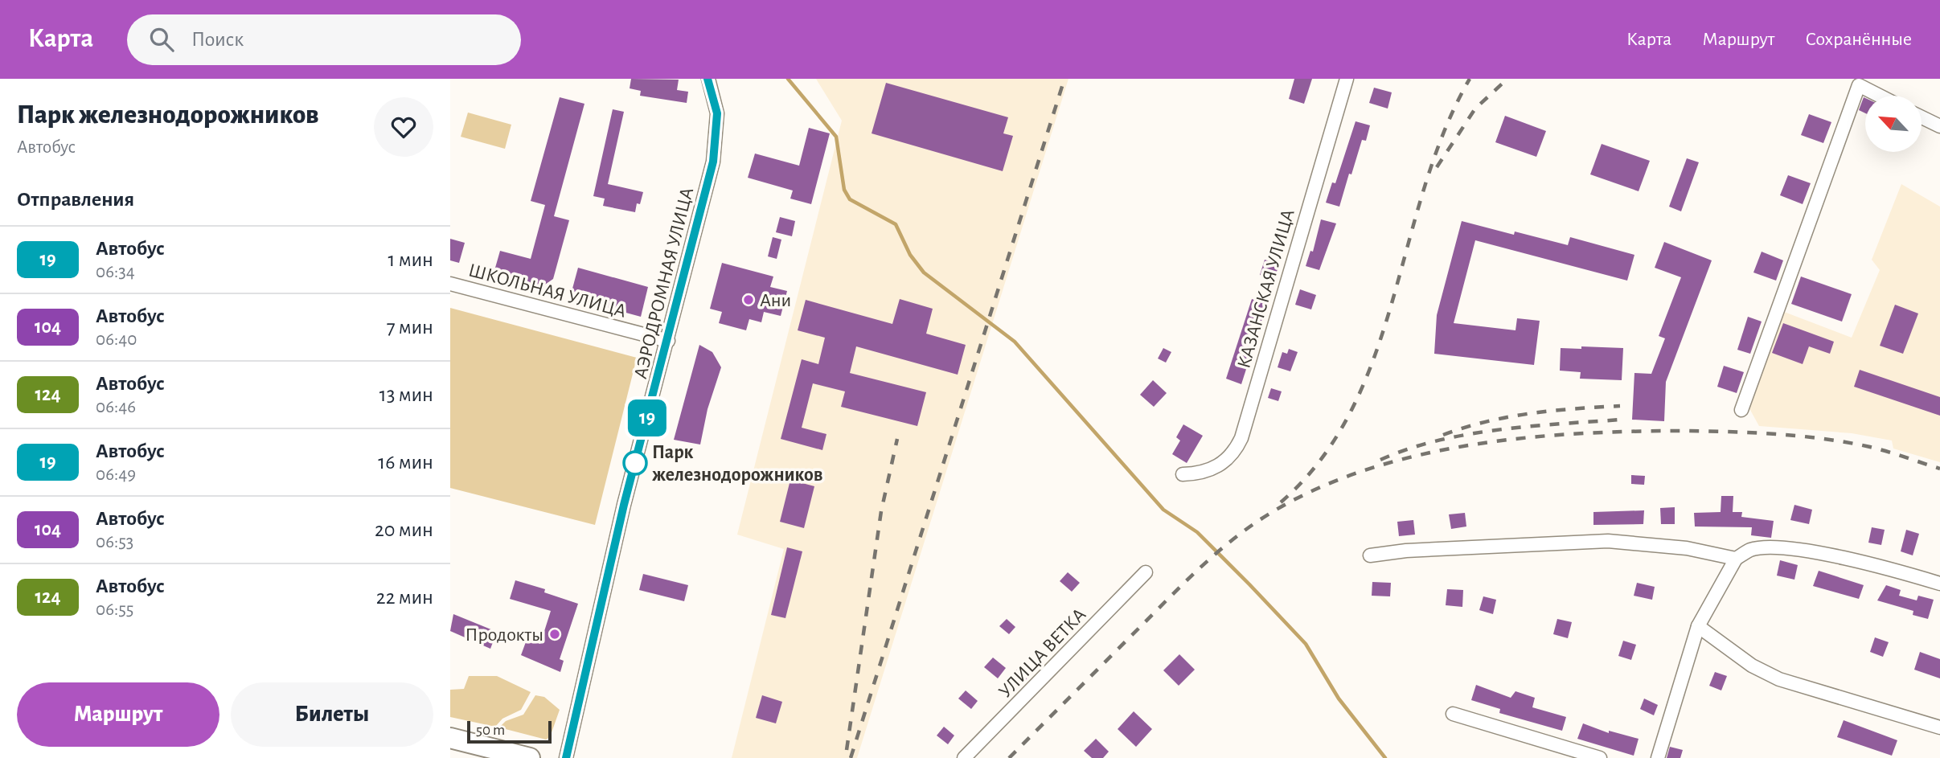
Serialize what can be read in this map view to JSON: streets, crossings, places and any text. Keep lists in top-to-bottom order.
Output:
{
  "streets": {
    "street": [
      "АЭРОДРОМНАЯ УЛИЦА",
      "КАЗАНСКАЯ УЛИЦА",
      "ШКОЛЬНАЯ УЛИЦА",
      "УЛИЦА ВЕТКА"
    ]
  },
  "crossings": [
    ["АЭРОДРОМНАЯ УЛИЦА", "ШКОЛЬНАЯ УЛИЦА"]
  ],
  "places": ["Ани", "Парк железнодорожников", "Продокты"],
  "lines": ["bus line 19"],
  "scale_bar": "50 m",
  "north": "top left",
  "page": {
    "header": "Карта",
    "search": "Поиск",
    "nav": ["Карта", "Маршрут", "Сохранённые"],
    "heading": [
      ["Парк железнодорожников", "Автобус"],
      "Отправления"
    ],
    "on_map": "19",
    "list": [
      {
        "mark": "19",
        "name": "Автобус",
        "note": "06:34",
        "value": "1 мин"
      },
      {
        "mark": "104",
        "name": "Автобус",
        "note": "06:40",
        "value": "7 мин"
      },
      {
        "mark": "124",
        "name": "Автобус",
        "note": "06:46",
        "value": "13 мин"
      },
      {
        "mark": "19",
        "name": "Автобус",
        "note": "06:49",
        "value": "16 мин"
      },
      {
        "mark": "104",
        "name": "Автобус",
        "note": "06:53",
        "value": "20 мин"
      },
      {
        "mark": "124",
        "name": "Автобус",
        "note": "06:55",
        "value": "22 мин"
      }
    ],
    "buttons": ["Маршрут", "Билеты"],
    "scale": "50 m"
  }
}
